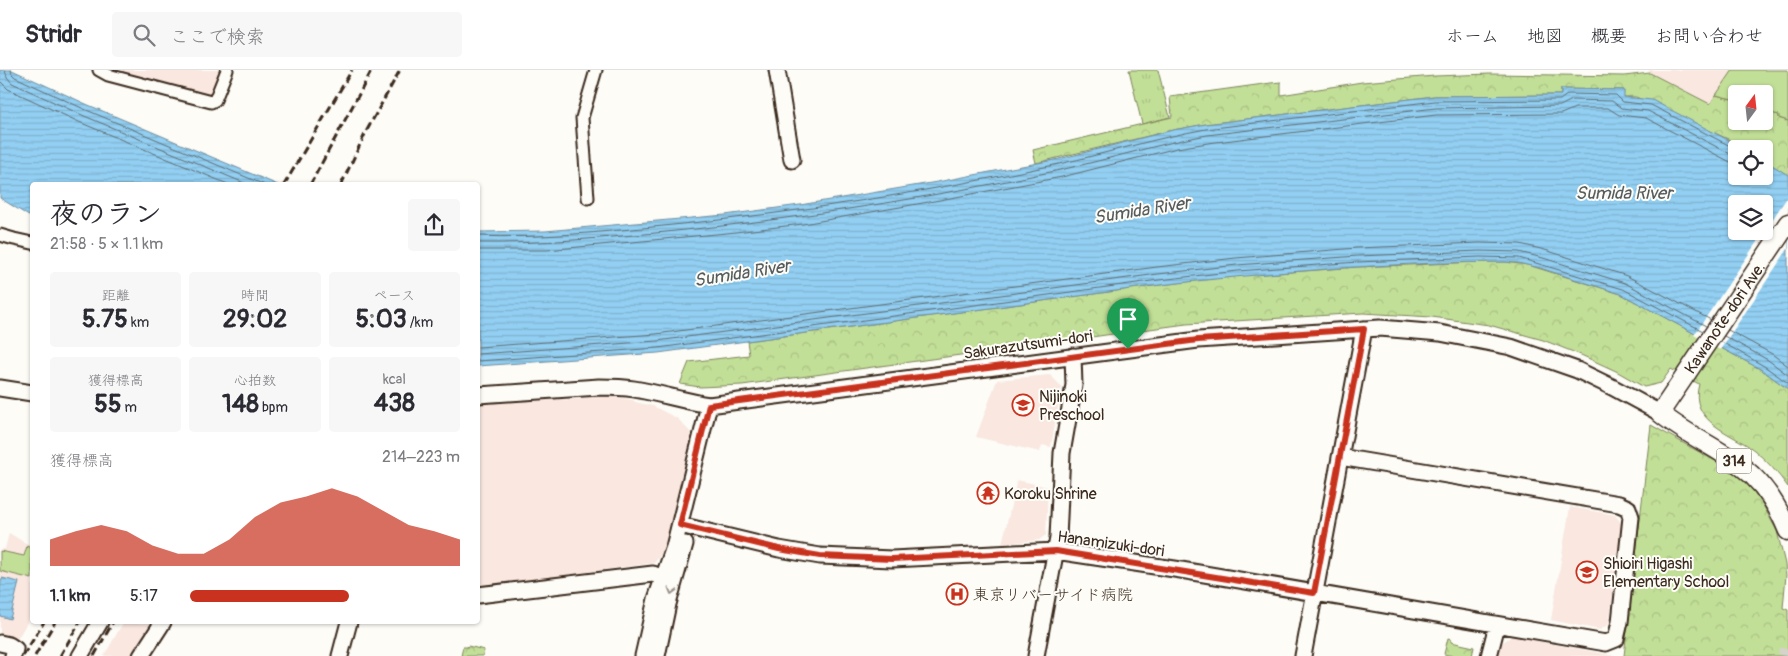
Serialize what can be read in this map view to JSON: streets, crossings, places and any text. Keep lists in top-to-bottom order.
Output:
{
  "streets": {
    "main road": ["Kawanote-dori Ave.", "314"],
    "street": ["Sakurazutsumi-dori", "Hanamizuki-dori"]
  },
  "crossings": [
    ["Kawanote-dori Ave.", "Sakurazutsumi-dori"],
    ["Kawanote-dori Ave.", "314"],
    ["Sakurazutsumi-dori", "314"]
  ],
  "water": ["Sumida River"],
  "places": {
    "school or university": ["Nijinoki Preschool", "Shioiri Higashi Elementary School"],
    "temple": ["Koroku Shrine"],
    "hospital": ["東京リバーサイド病院"]
  },
  "north": "top",
  "page": {
    "header": "Stridr",
    "search": "ここで検索",
    "nav": [
      "ホーム",
      "地図",
      "概要",
      "お問い合わせ"
    ],
    "heading": ["夜のラン", "21:58 · 5 × 1.1 km"],
    "stats": [
      ["距離", "5.75 km"],
      ["時間", "29:02"],
      ["ペース", "5:03 /km"],
      ["獲得標高", "55 m"],
      ["心拍数", "148 bpm"],
      ["kcal", "438"]
    ],
    "chart": ["獲得標高", "214–223 m"],
    "list": [
      {
        "name": "1.1 km",
        "note": "5:17"
      }
    ]
  }
}
